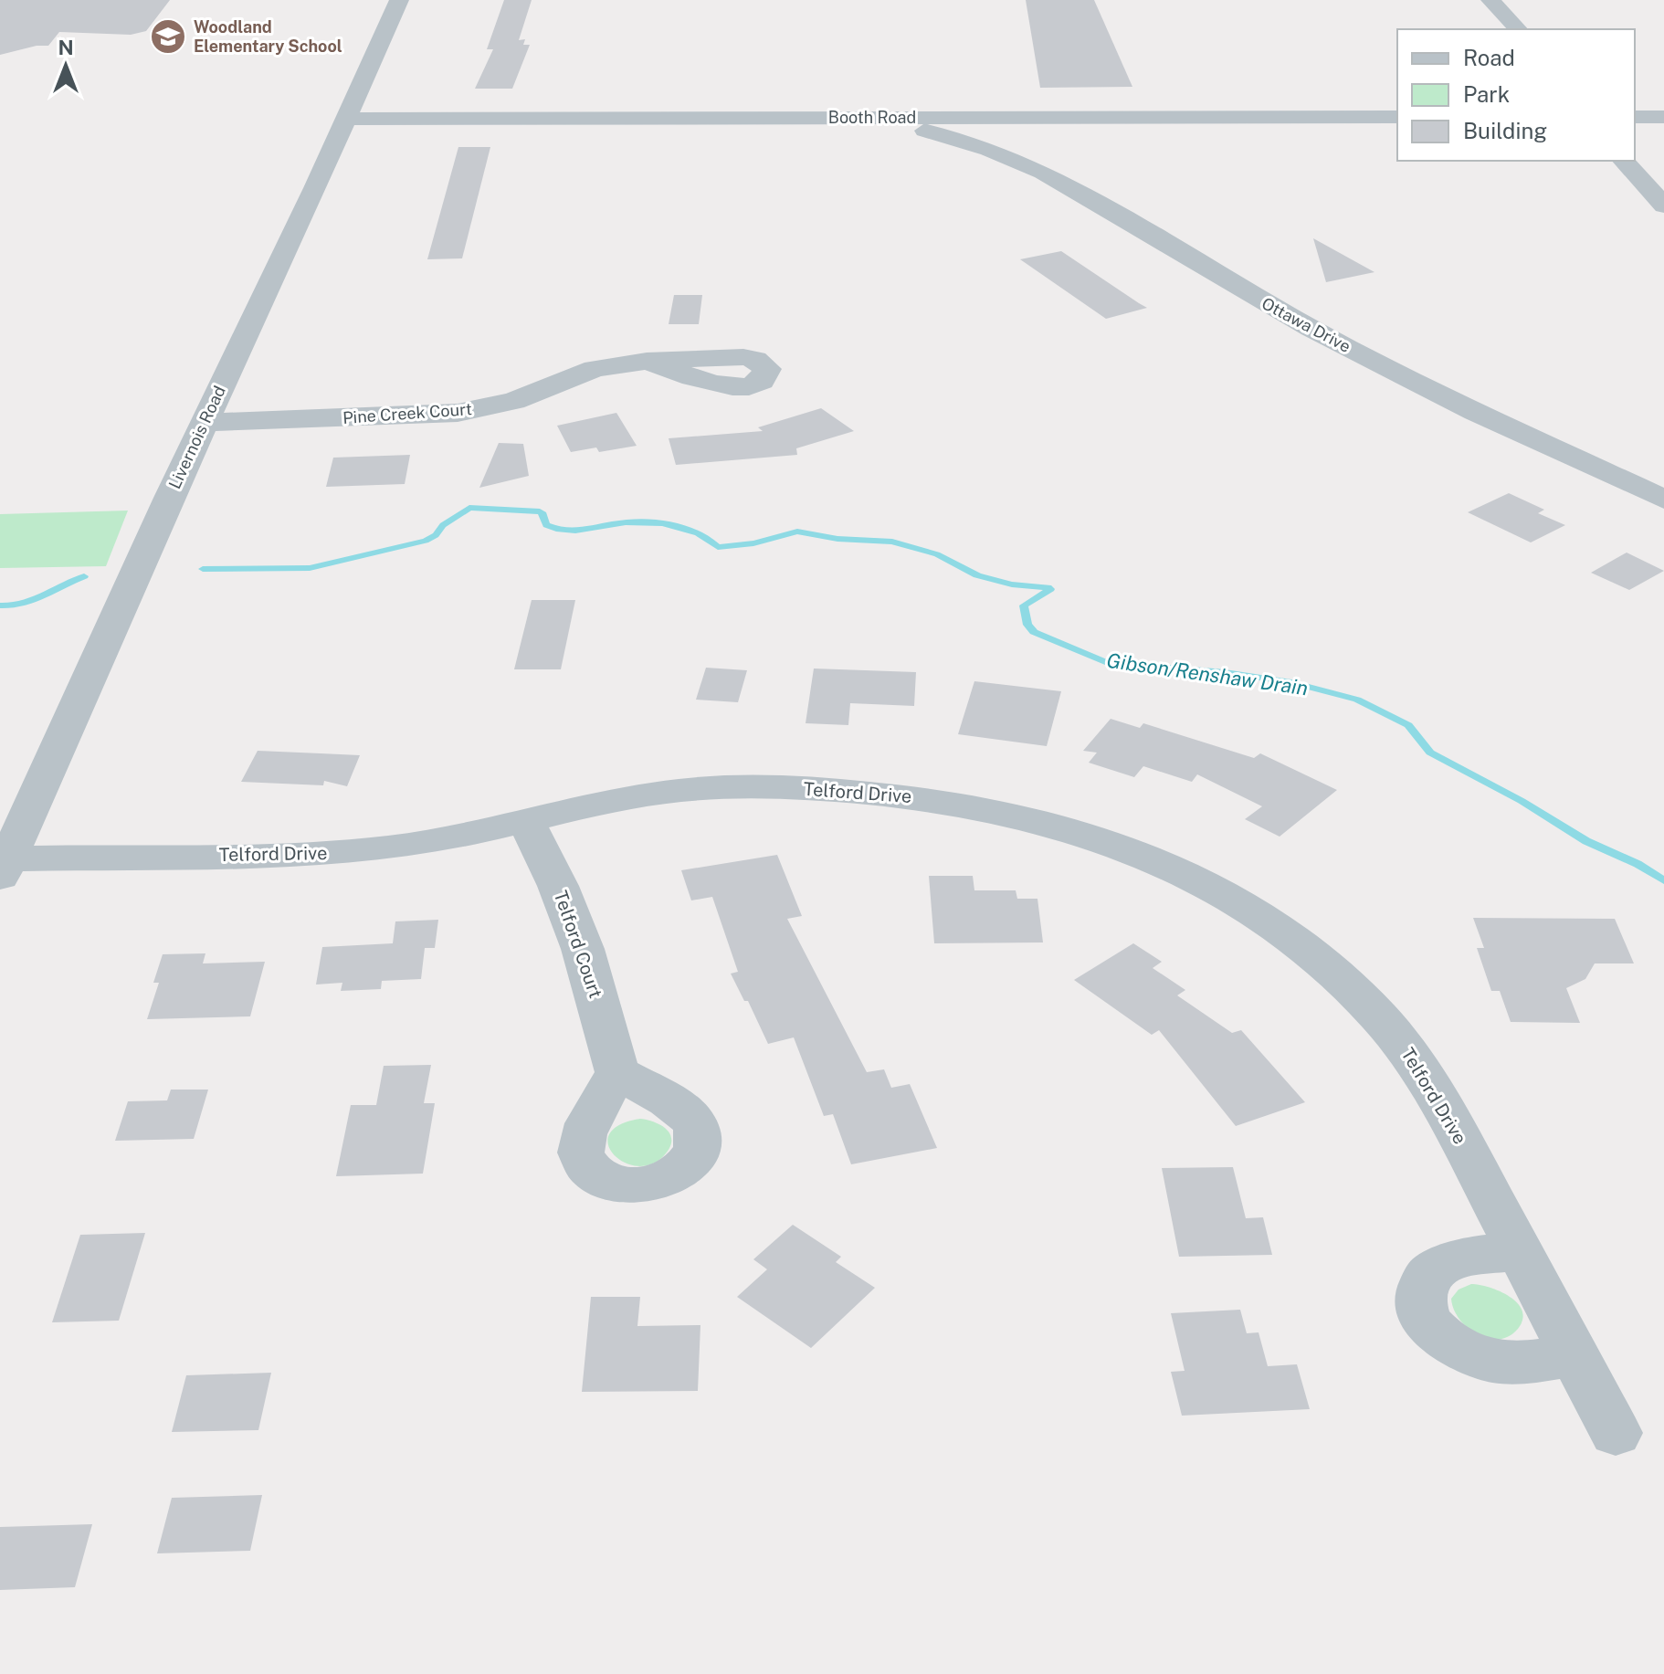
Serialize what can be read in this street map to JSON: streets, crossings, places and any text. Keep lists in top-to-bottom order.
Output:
{
  "streets": {
    "street": [
      "Booth Road",
      "Ottawa Drive",
      "Pine Creek Court",
      "Livernois Road",
      "Telford Drive",
      "Telford Court"
    ]
  },
  "crossings": [
    ["Booth Road", "Ottawa Drive"],
    ["Booth Road", "Livernois Road"],
    ["Pine Creek Court", "Livernois Road"],
    ["Livernois Road", "Telford Drive"],
    ["Telford Drive", "Telford Court"]
  ],
  "water": ["Gibson/Renshaw Drain"],
  "places": {
    "school or university": ["Woodland Elementary School"]
  },
  "legend": ["Road", "Park", "Building"],
  "north": "top"
}
